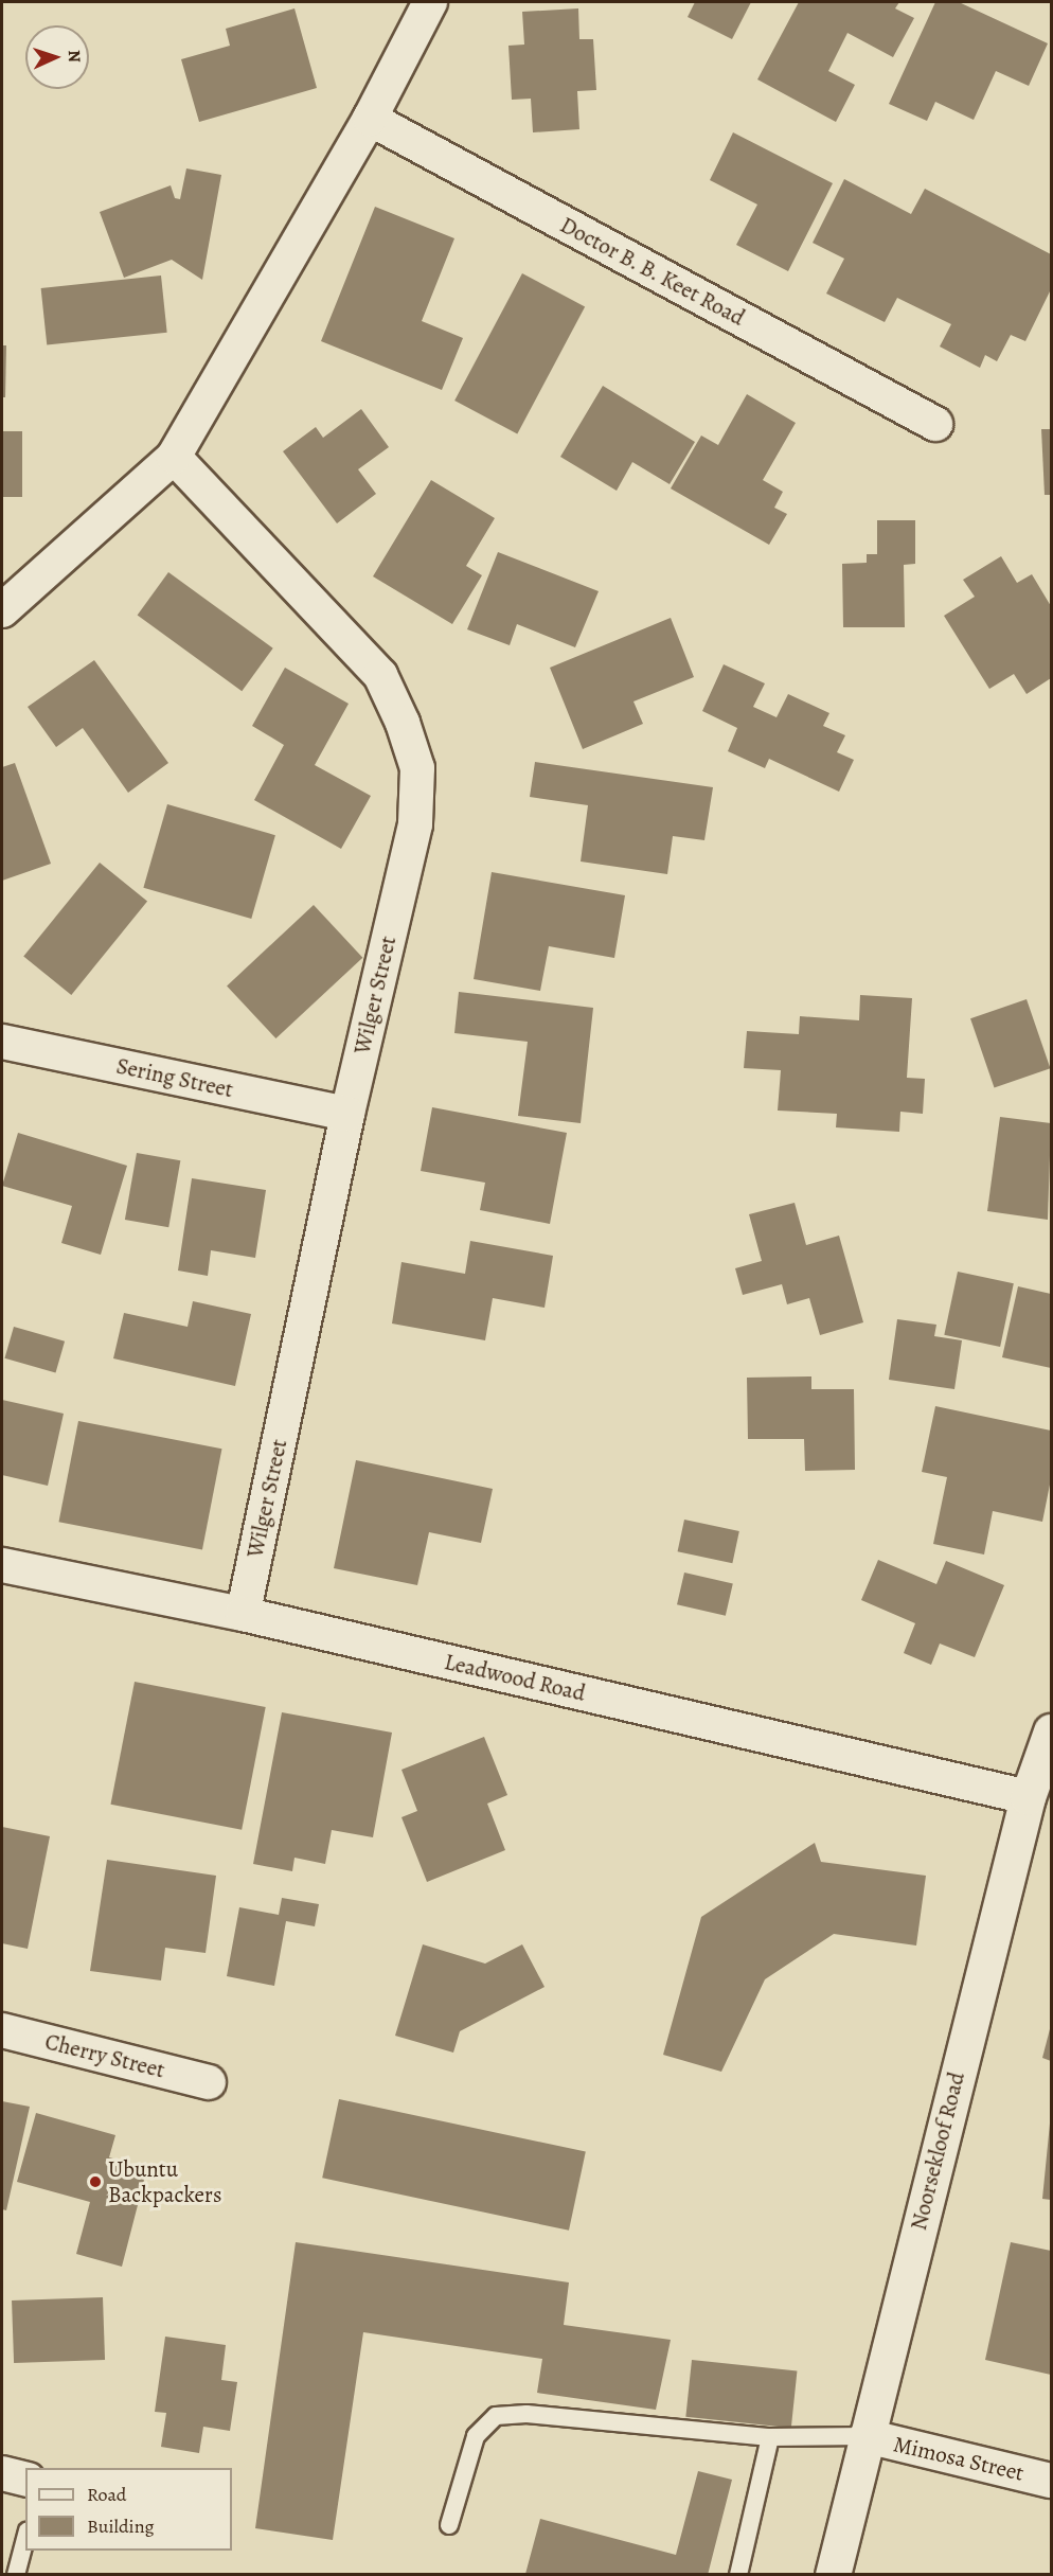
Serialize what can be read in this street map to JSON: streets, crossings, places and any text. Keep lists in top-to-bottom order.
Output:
{
  "streets": {
    "street": [
      "Doctor B. B. Keet Road",
      "Wilger Street",
      "Sering Street",
      "Leadwood Road",
      "Cherry Street",
      "Noorsekloof Road",
      "Mimosa Street"
    ]
  },
  "crossings": [
    ["Wilger Street", "Sering Street"],
    ["Wilger Street", "Leadwood Road"],
    ["Leadwood Road", "Noorsekloof Road"],
    ["Noorsekloof Road", "Mimosa Street"]
  ],
  "places": ["Ubuntu Backpackers"],
  "legend": ["Road", "Building"],
  "north": "right"
}
